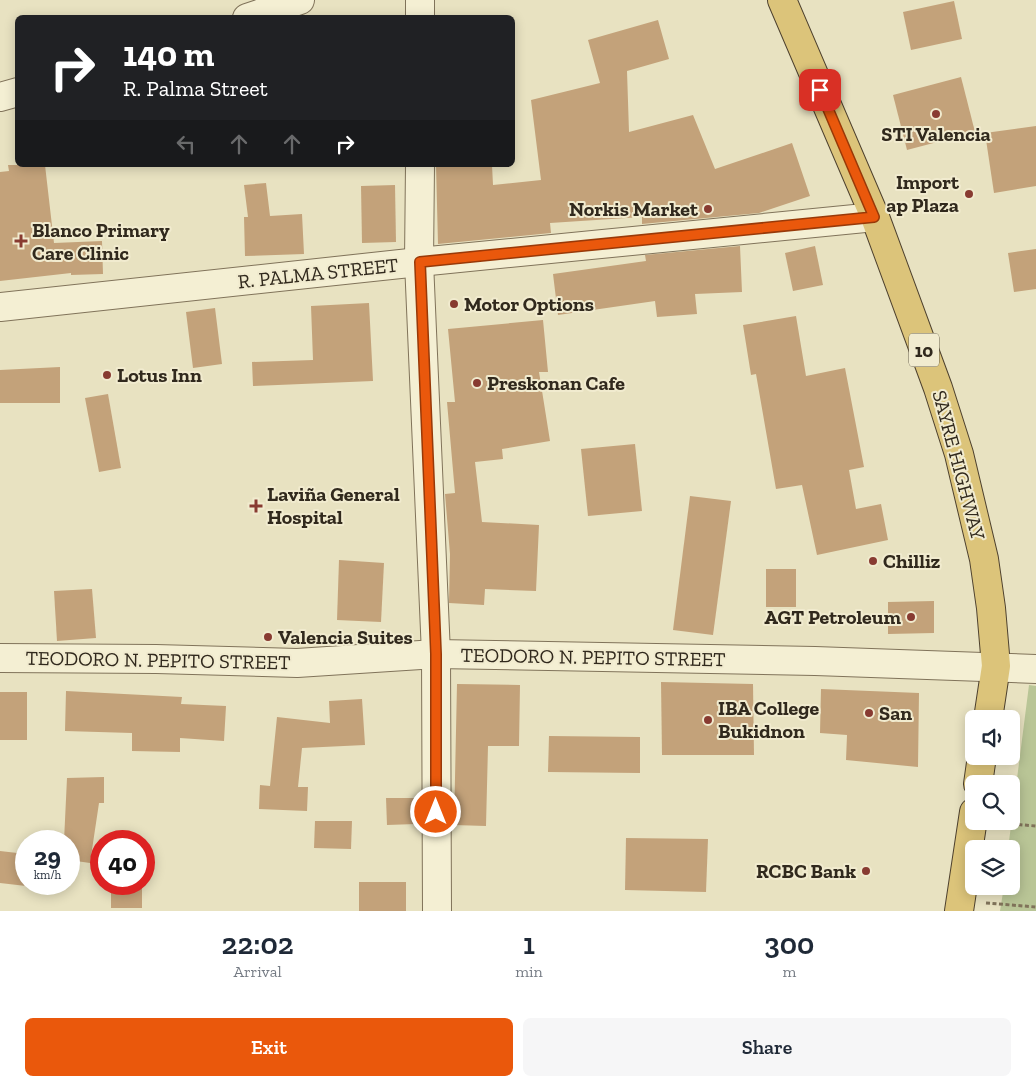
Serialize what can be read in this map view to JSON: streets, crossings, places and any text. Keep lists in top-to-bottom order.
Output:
{
  "streets": {
    "highway": ["10", "SAYRE HIGHWAY"],
    "street": ["R. PALMA STREET", "TEODORO N. PEPITO STREET"]
  },
  "crossings": [
    ["R. PALMA STREET", "SAYRE HIGHWAY"],
    ["SAYRE HIGHWAY", "TEODORO N. PEPITO STREET"]
  ],
  "places": {
    "other": [
      "STI Valencia",
      "Import ap Plaza",
      "Norkis Market",
      "Motor Options",
      "Lotus Inn",
      "Preskonan Cafe",
      "Chilliz",
      "AGT Petroleum",
      "Valencia Suites",
      "San",
      "IBA College Bukidnon",
      "RCBC Bank"
    ],
    "health": ["Blanco Primary Care Clinic", "Laviña General Hospital"]
  },
  "page": {
    "turn": ["140 m", "R. Palma Street"],
    "speed": "29 km/h",
    "limit": "40",
    "eta": [
      "22:02",
      "Arrival",
      "1",
      "min",
      "300",
      "m"
    ],
    "buttons": ["Exit", "Share"]
  }
}
